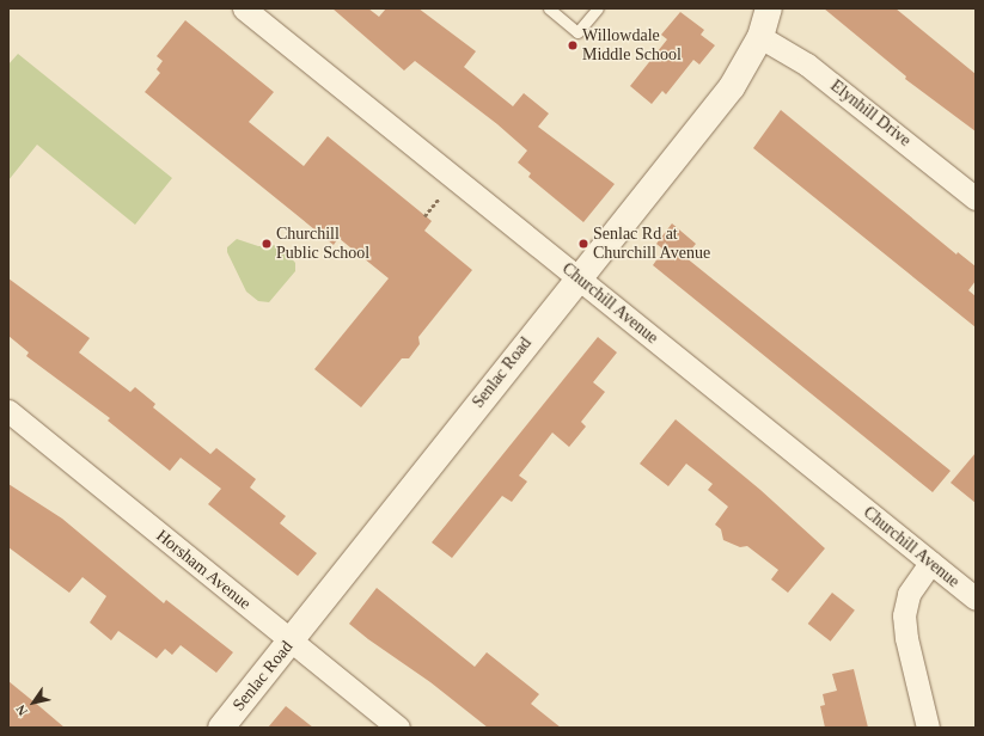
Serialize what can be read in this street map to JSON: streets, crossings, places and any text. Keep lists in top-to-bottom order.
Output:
{
  "streets": {
    "street": [
      "Elynhill Drive",
      "Churchill Avenue",
      "Senlac Road",
      "Horsham Avenue"
    ]
  },
  "crossings": [
    ["Elynhill Drive", "Senlac Road"],
    ["Churchill Avenue", "Senlac Road"],
    ["Senlac Road", "Horsham Avenue"]
  ],
  "places": ["Willowdale Middle School", "Churchill Public School", "Senlac Rd at Churchill Avenue"],
  "north": "bottom left"
}
